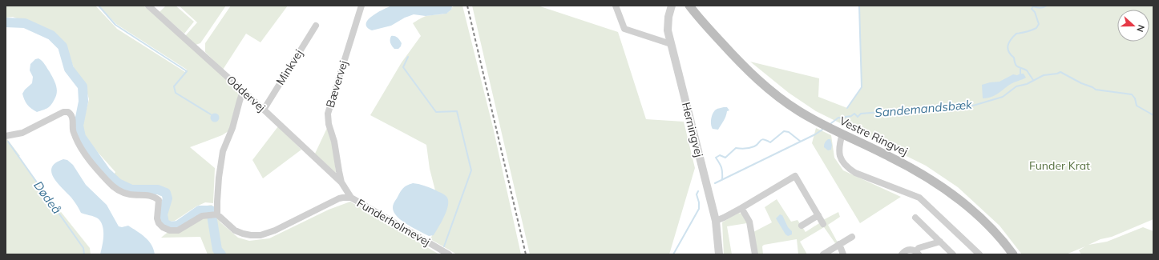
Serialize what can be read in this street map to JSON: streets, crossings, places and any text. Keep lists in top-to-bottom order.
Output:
{
  "streets": {
    "main road": ["Vestre Ringvej"],
    "street": [
      "Minkvej",
      "Bævervej",
      "Oddervej",
      "Herningvej",
      "Funderholmevej"
    ]
  },
  "crossings": [
    ["Minkvej", "Oddervej"],
    ["Bævervej", "Oddervej"],
    ["Bævervej", "Funderholmevej"]
  ],
  "water": ["Sandemandsbæk", "Dødeå"],
  "parks": ["Funder Krat"],
  "north": "right"
}
